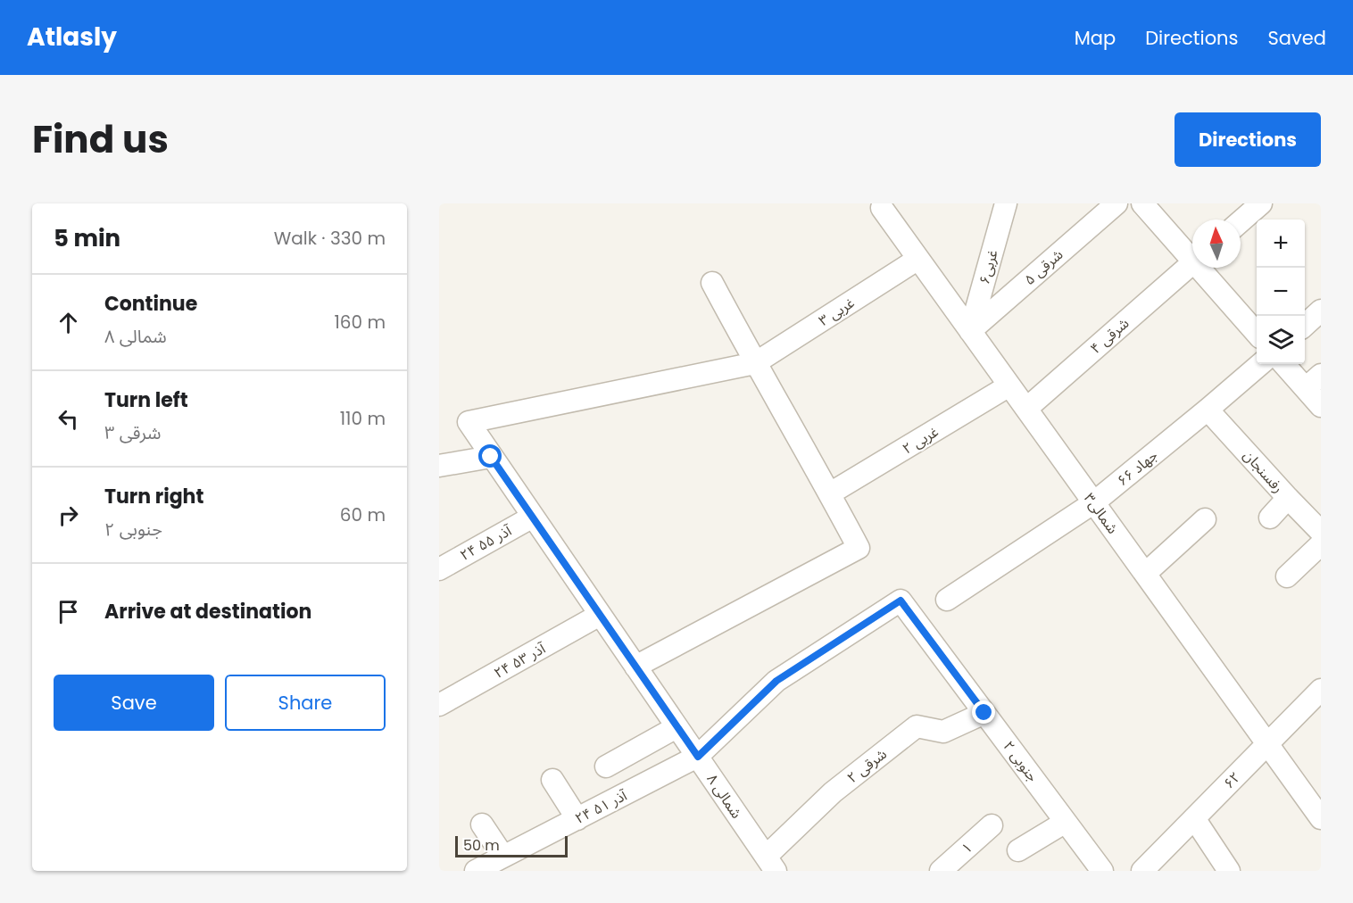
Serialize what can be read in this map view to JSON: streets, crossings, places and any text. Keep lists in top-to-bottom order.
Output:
{
  "streets": {
    "street": [
      "غربی۶",
      "شرقی ۵",
      "غربی ۳",
      "شرقی ۴",
      "غربی ۲",
      "جهاد ۶۶",
      "رفسنجان",
      "شمالی۳",
      "۲۴ آذر ۵۵",
      "۲۴ آذر ۵۳",
      "۲ جنوبی",
      "۲ شرقی",
      "۶۲",
      "شمالی ۸",
      "۲۴ آذر ۵۱",
      "۱"
    ]
  },
  "crossings": [
    ["غربی۶", "شرقی ۵"],
    ["غربی۶", "شمالی۳"],
    ["شرقی ۵", "شمالی۳"],
    ["غربی ۳", "شمالی۳"],
    ["غربی ۳", "شمالی ۸"],
    ["شرقی ۴", "شمالی۳"],
    ["غربی ۲", "شمالی۳"],
    ["جهاد ۶۶", "رفسنجان"],
    ["جهاد ۶۶", "شمالی۳"],
    ["شمالی۳", "۶۲"],
    ["۲۴ آذر ۵۵", "شمالی ۸"],
    ["۲۴ آذر ۵۳", "شمالی ۸"],
    ["۲ جنوبی", "۲ شرقی"],
    ["۲ جنوبی", "۲۴ آذر ۵۱"],
    ["۲ شرقی", "شمالی ۸"],
    ["شمالی ۸", "۲۴ آذر ۵۱"]
  ],
  "scale_bar": "50 m",
  "north": "top",
  "page": {
    "header": "Atlasly",
    "nav": ["Map", "Directions", "Saved"],
    "title": "Find us",
    "buttons": [
      "Directions",
      ["Save", "Share"]
    ],
    "heading": ["5 min", "Walk · 330 m"],
    "map_buttons": ["+", "−"],
    "list": [
      ["Continue", "شمالی ۸", "160 m"],
      ["Turn left", "۳ شرقی", "110 m"],
      ["Turn right", "۲ جنوبی", "60 m"],
      "Arrive at destination"
    ],
    "scale": "50 m"
  }
}
